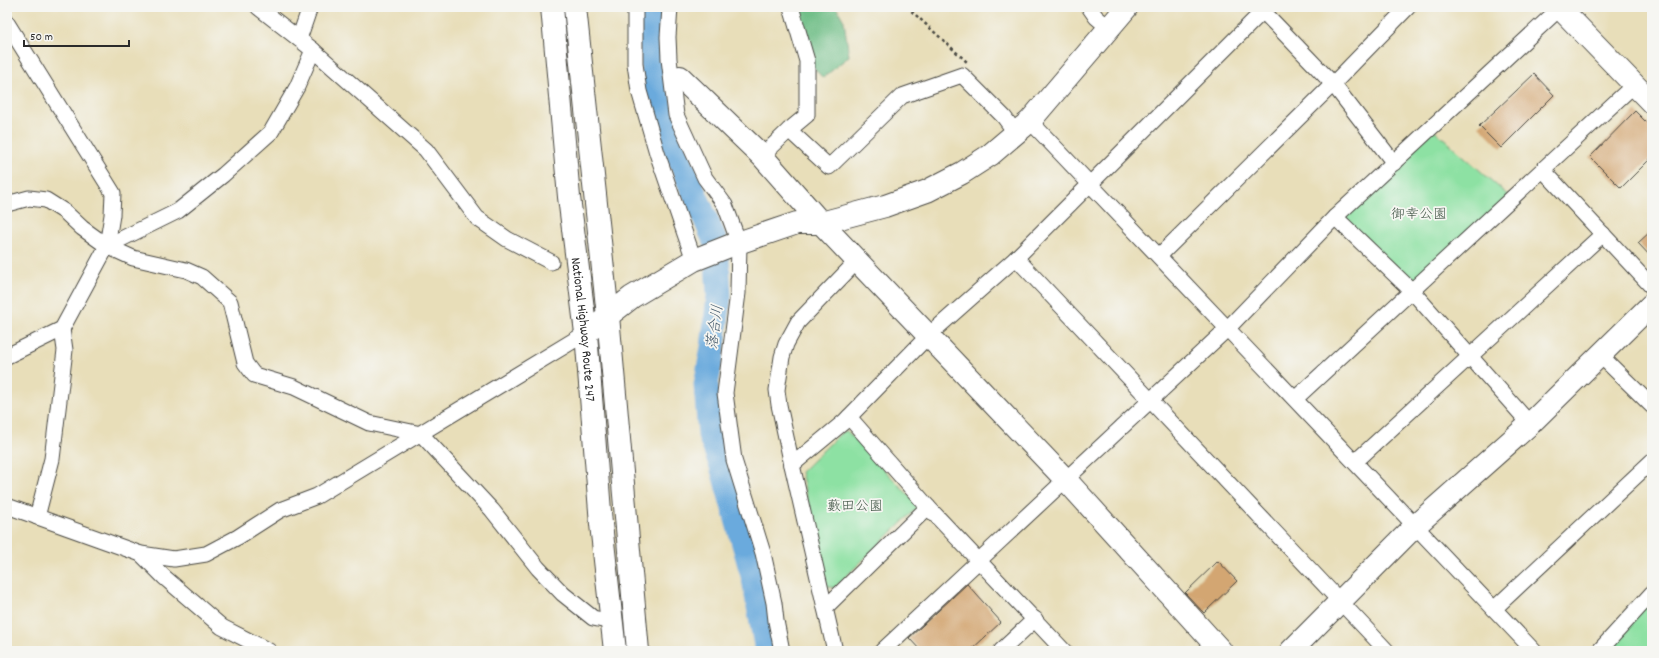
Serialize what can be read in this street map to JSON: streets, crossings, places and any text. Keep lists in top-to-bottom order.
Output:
{
  "streets": {
    "main road": ["National Highway Route 247"]
  },
  "water": ["落合川"],
  "parks": ["御幸公園", "藪田公園"],
  "scale_bar": "50 m"
}
